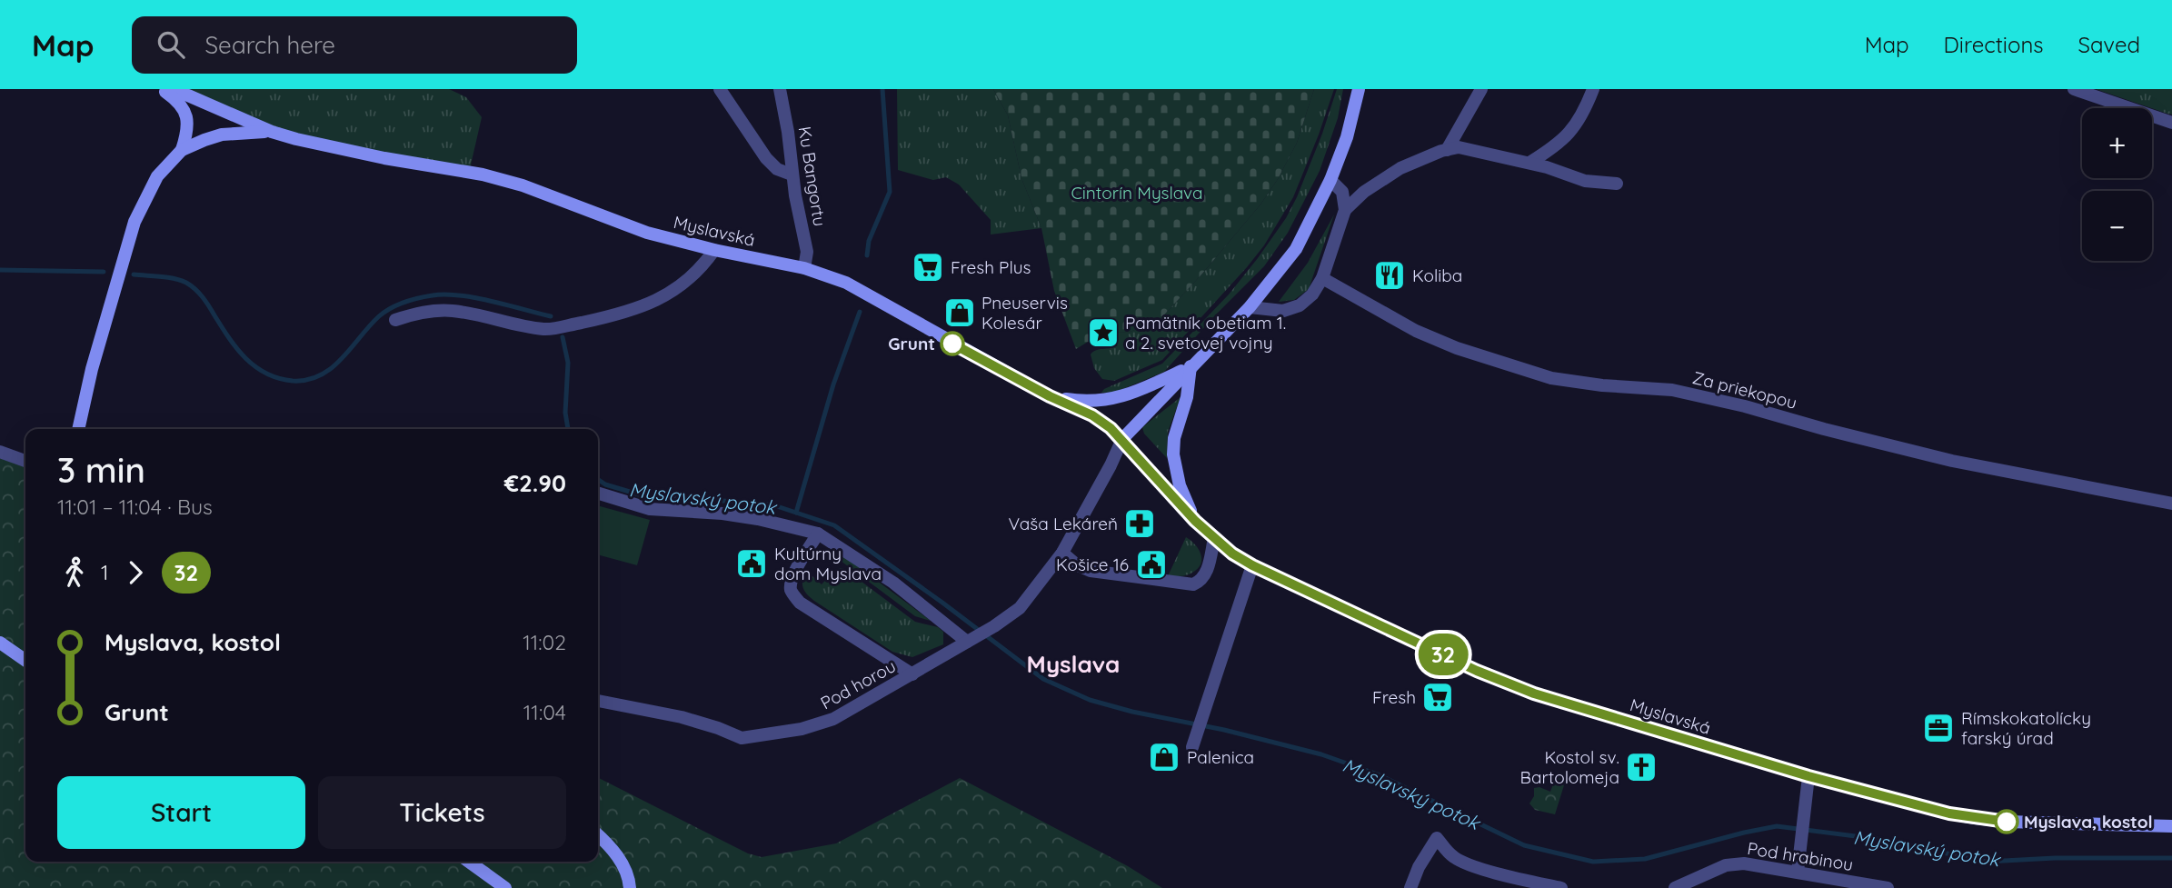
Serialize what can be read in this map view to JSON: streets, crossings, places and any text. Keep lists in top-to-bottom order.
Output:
{
  "streets": {
    "street": [
      "Ku Bangortu",
      "Myslavská",
      "Za priekopou",
      "Pod horou",
      "Pod hrabinou"
    ]
  },
  "crossings": [
    ["Ku Bangortu", "Myslavská"],
    ["Myslavská", "Pod horou"]
  ],
  "districts": ["Myslava"],
  "water": ["Myslavský potok"],
  "parks": ["Cintorín Myslava"],
  "places": {
    "supermarket": ["Fresh Plus", "Fresh"],
    "restaurant": ["Koliba"],
    "shop": ["Pneuservis Kolesár", "Palenica"],
    "place": ["Pamätník obetiam 1. a 2. svetovej vojny"],
    "other": ["Grunt", "Myslava, kostol"],
    "pharmacy": ["Vaša Lekáreň"],
    "public building": ["Kultúrny dom Myslava", "Košice 16"],
    "office": ["Rímskokatolícky farský úrad"],
    "church": ["Kostol sv. Bartolomeja"]
  },
  "lines": ["bus line 32"],
  "page": {
    "header": "Map",
    "search": "Search here",
    "nav": ["Map", "Directions", "Saved"],
    "on_map": "32",
    "map_buttons": ["+", "−"],
    "heading": ["3 min", "11:01 – 11:04 · Bus", "€2.90"],
    "legs": ["1", "32"],
    "list": [
      {
        "name": "Myslava, kostol",
        "value": "11:02"
      },
      {
        "name": "Grunt",
        "value": "11:04"
      }
    ],
    "buttons": ["Start", "Tickets"]
  }
}
